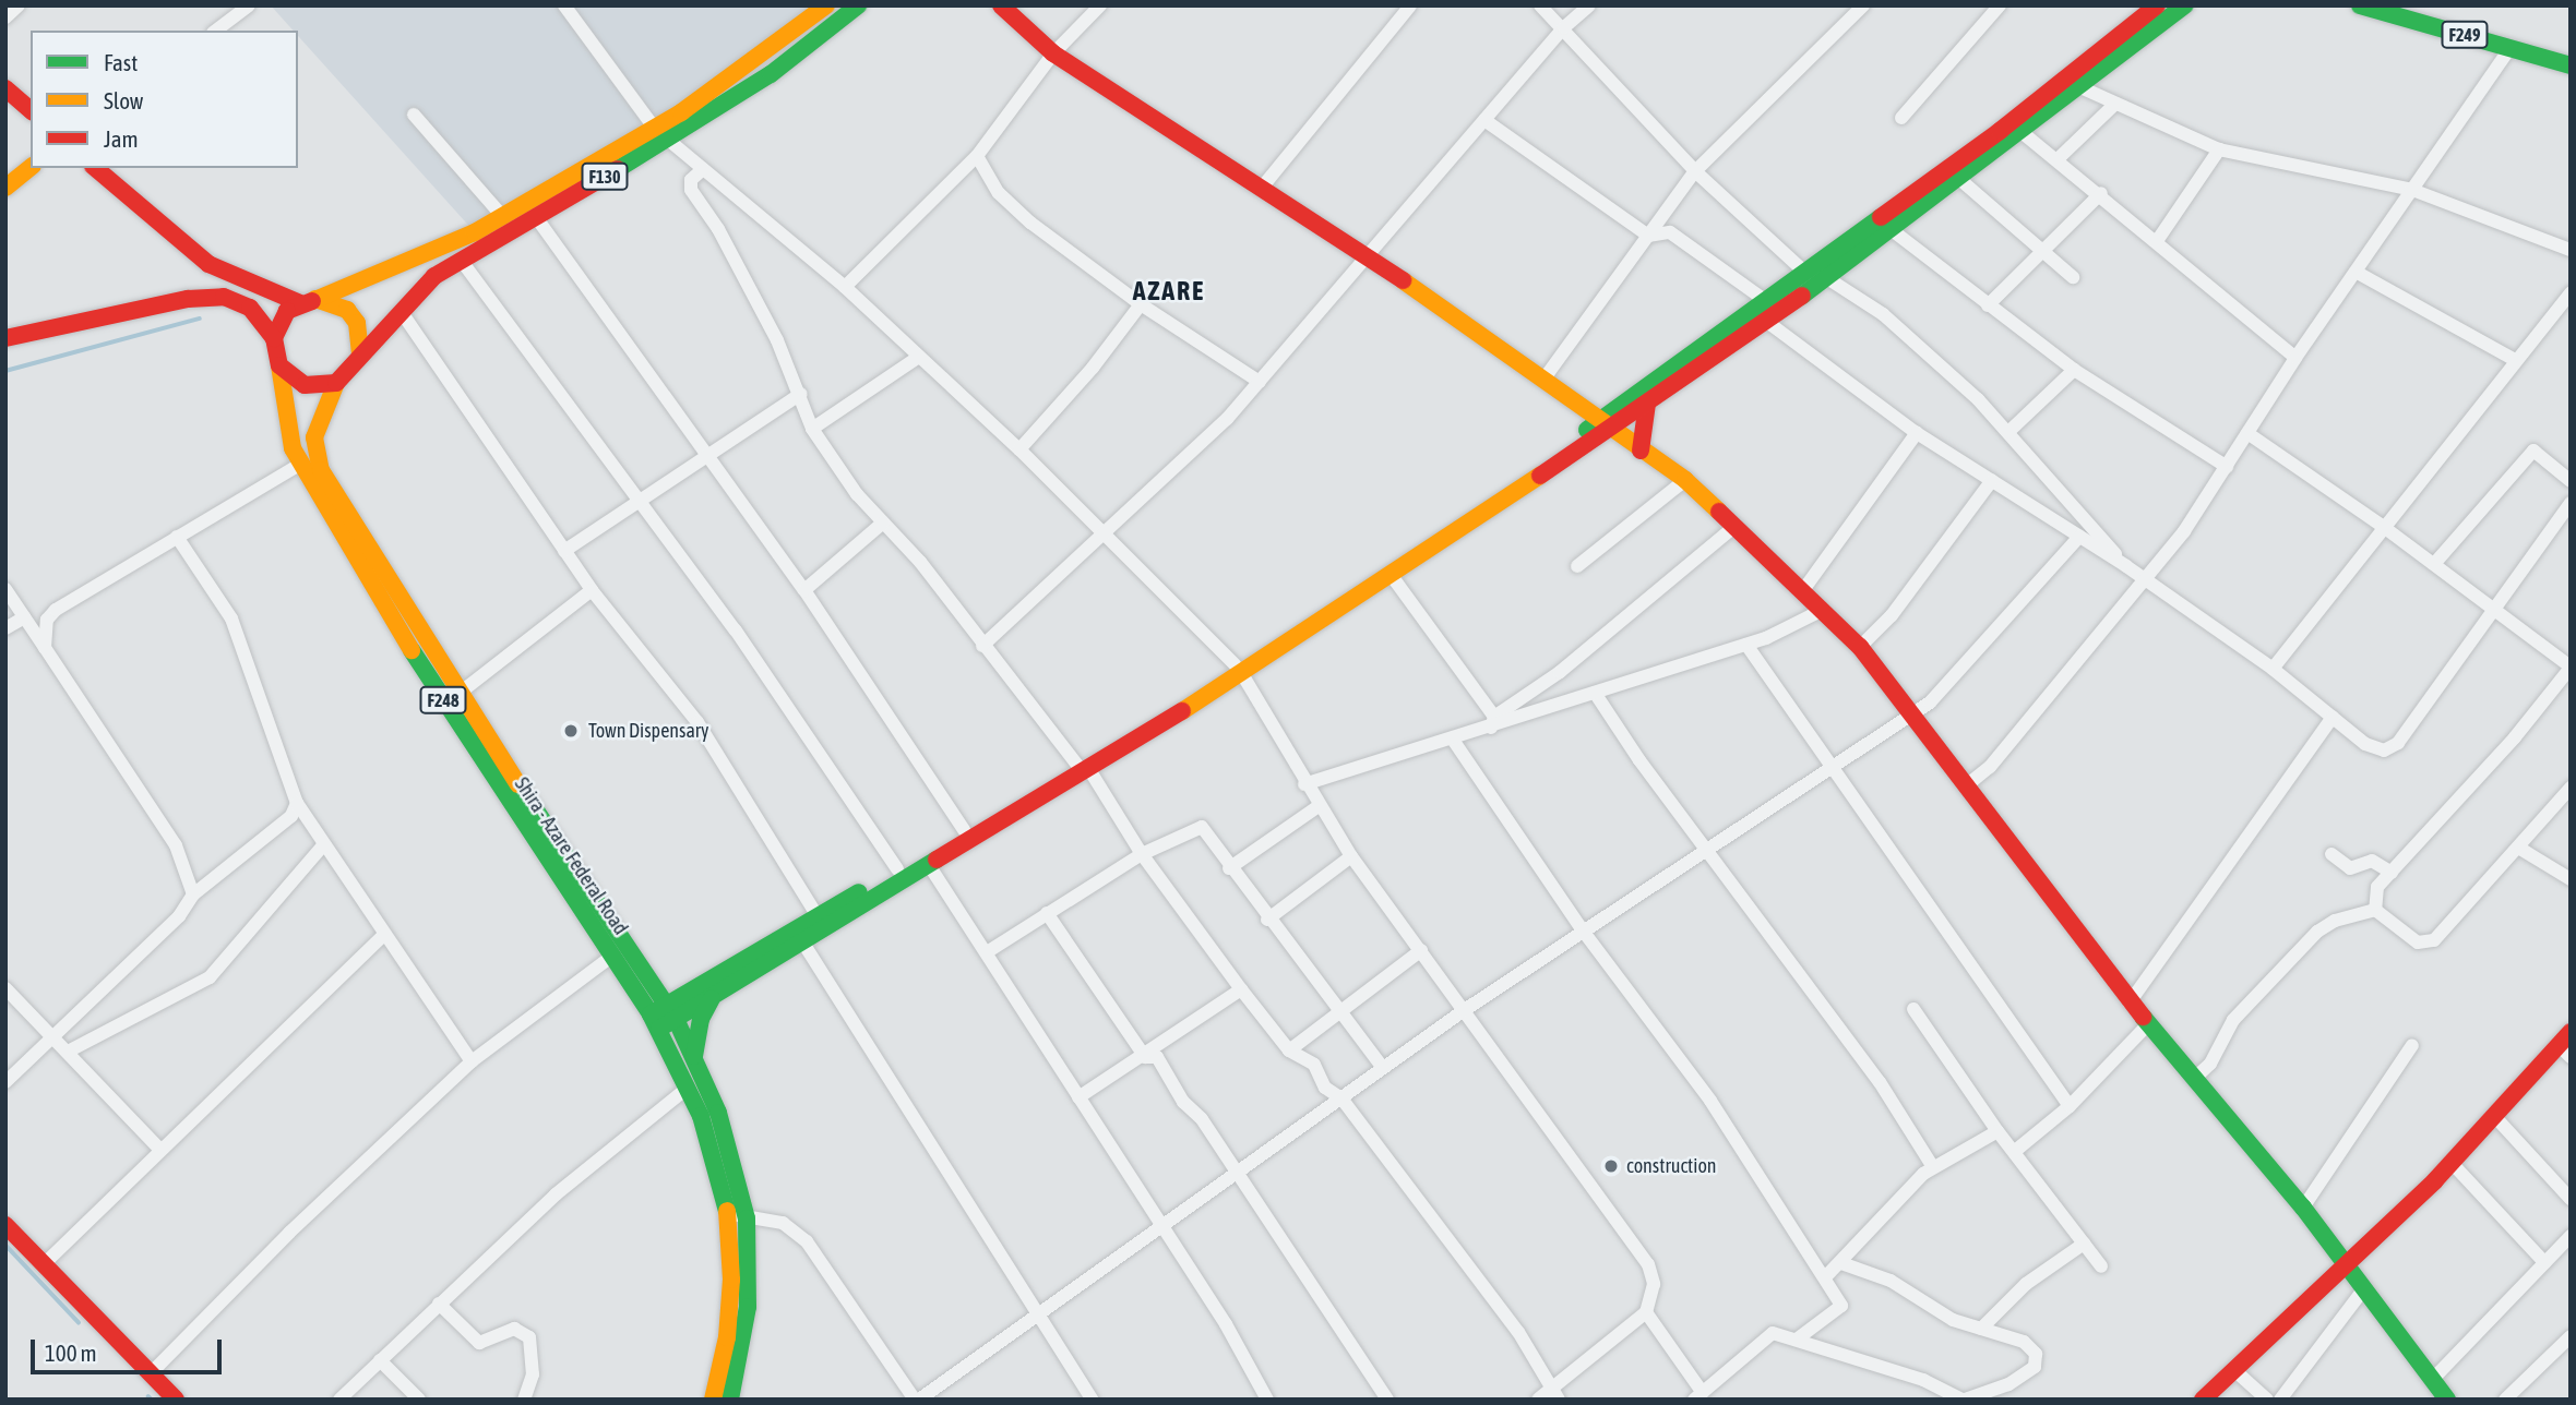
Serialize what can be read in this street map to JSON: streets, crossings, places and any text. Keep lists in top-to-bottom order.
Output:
{
  "streets": {
    "main road": [
      "F249",
      "F130",
      "F248",
      "Shira - Azare Federal Road"
    ]
  },
  "crossings": [
    ["F130", "Shira - Azare Federal Road"]
  ],
  "districts": ["AZARE"],
  "places": ["Town Dispensary", "construction"],
  "legend": ["Fast", "Slow", "Jam"],
  "scale_bar": "100 m"
}
